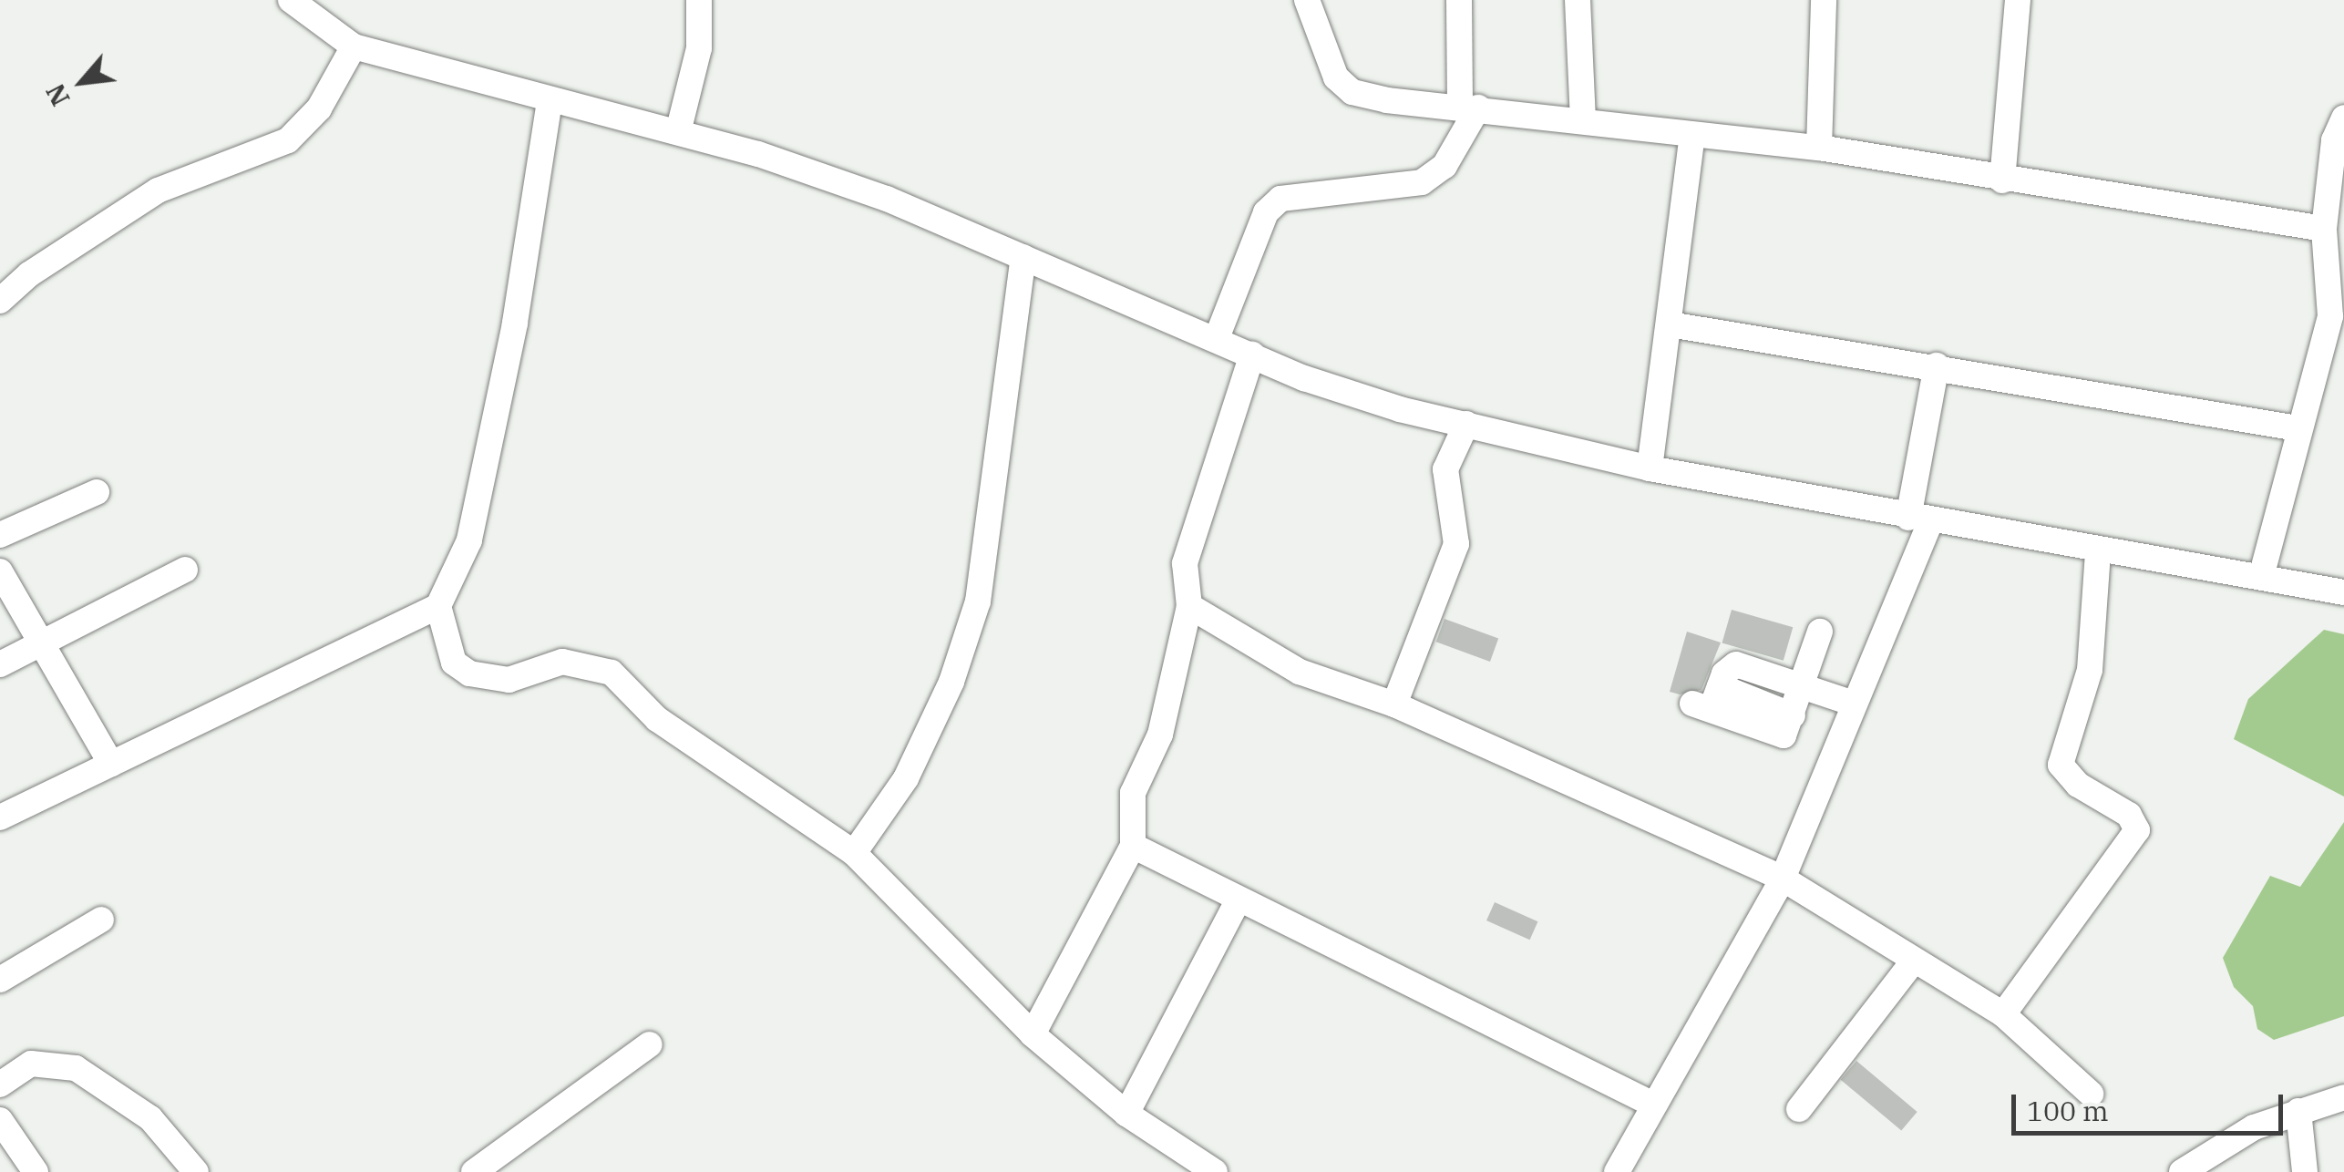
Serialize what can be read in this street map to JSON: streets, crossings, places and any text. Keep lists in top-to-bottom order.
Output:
{
  "scale_bar": "100 m",
  "north": "bottom left"
}
